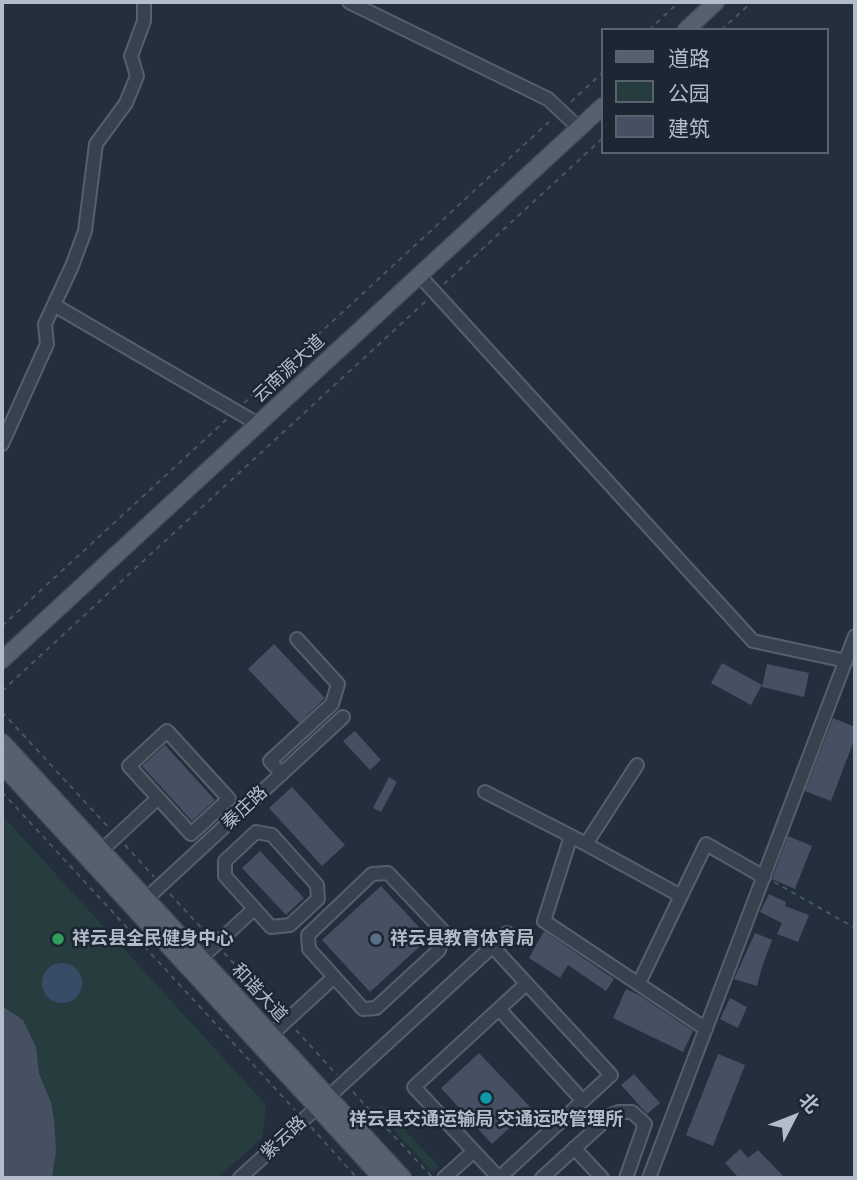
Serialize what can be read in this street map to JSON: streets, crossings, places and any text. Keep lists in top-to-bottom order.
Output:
{
  "streets": {
    "main road": ["云南源大道", "和谐大道"],
    "street": ["秦庄路", "紫云路"]
  },
  "crossings": [
    ["秦庄路", "和谐大道"],
    ["和谐大道", "紫云路"]
  ],
  "places": ["祥云县全民健身中心", "祥云县教育体育局", "祥云县交通运输局 交通运政管理所"],
  "legend": ["道路", "公园", "建筑"],
  "north": "top right"
}
